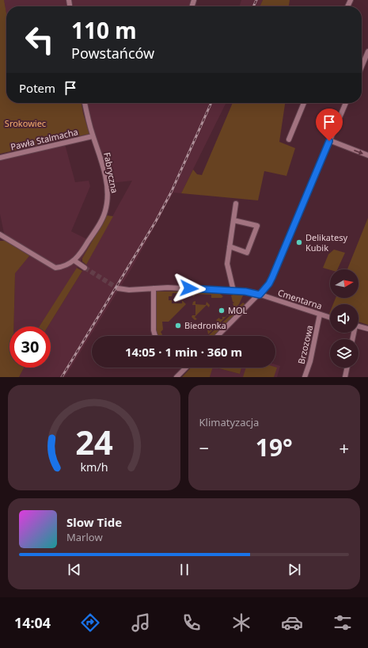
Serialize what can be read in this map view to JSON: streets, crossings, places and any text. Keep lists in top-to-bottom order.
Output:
{
  "streets": {
    "street": [
      "Pawła Stalmacha",
      "Fabryczna",
      "Cmentarna",
      "Brzozowa"
    ]
  },
  "crossings": [
    ["Pawła Stalmacha", "Fabryczna"],
    ["Cmentarna", "Brzozowa"]
  ],
  "parks": ["Srokowiec"],
  "places": ["Delikatesy Kubik", "MOL", "Biedronka"],
  "north": "right",
  "page": {
    "turn": ["110 m", "Powstańców"],
    "then": "Potem",
    "limit": "30",
    "trip": "14:05 · 1 min · 360 m",
    "tile": "Klimatyzacja",
    "heat": ["−", "19°", "+"],
    "song": ["Slow Tide", "Marlow"],
    "tabs": "14:04",
    "gauge": ["24", "km/h"]
  }
}
